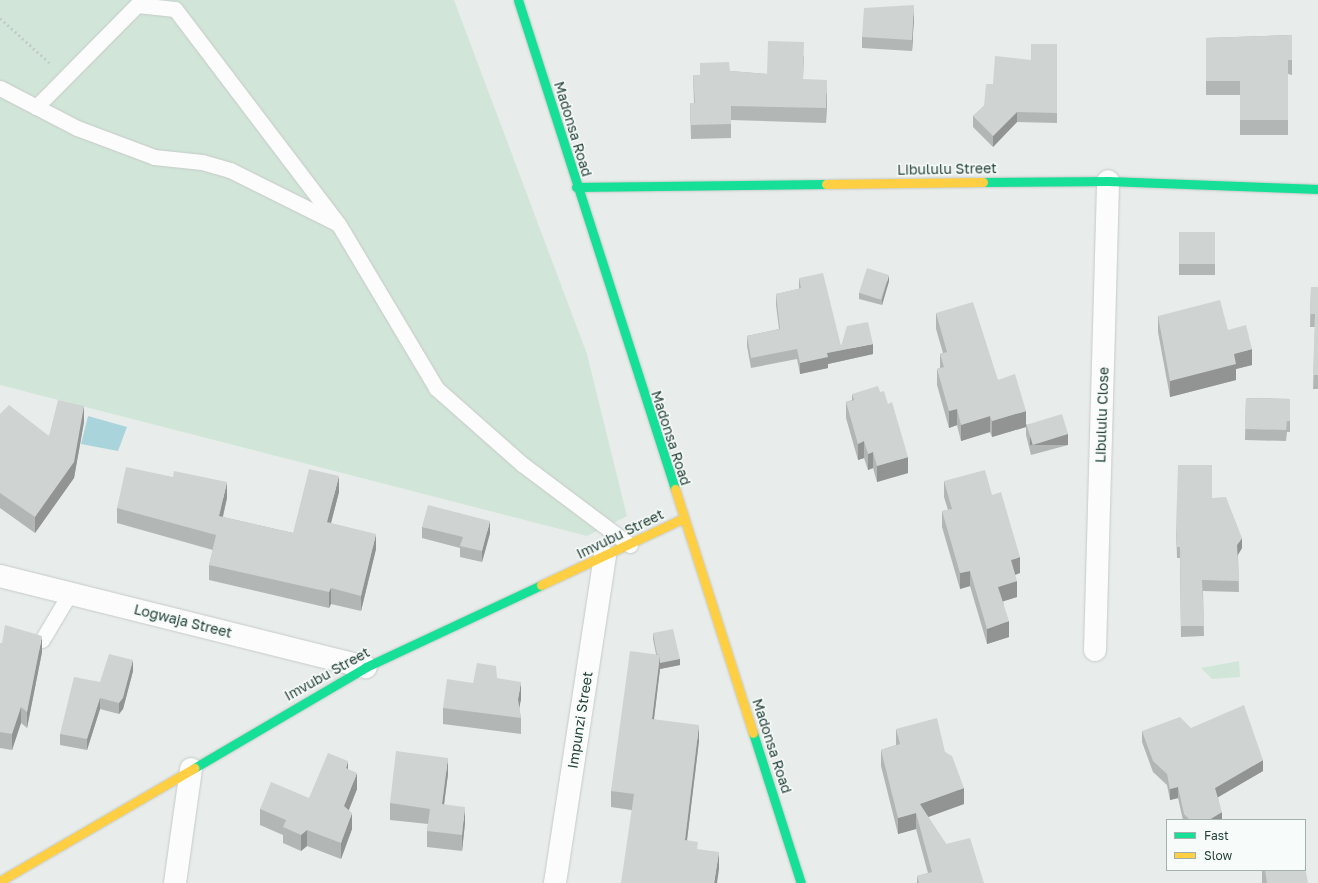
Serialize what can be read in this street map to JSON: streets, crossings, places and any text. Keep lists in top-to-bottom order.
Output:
{
  "streets": {
    "street": [
      "Madonsa Road",
      "Libululu Street",
      "Libululu Close",
      "Imvubu Street",
      "Logwaja Street",
      "Impunzi Street"
    ]
  },
  "crossings": [
    ["Madonsa Road", "Libululu Street"],
    ["Madonsa Road", "Imvubu Street"],
    ["Libululu Street", "Libululu Close"],
    ["Imvubu Street", "Logwaja Street"],
    ["Imvubu Street", "Impunzi Street"]
  ],
  "legend": ["Fast", "Slow"]
}
